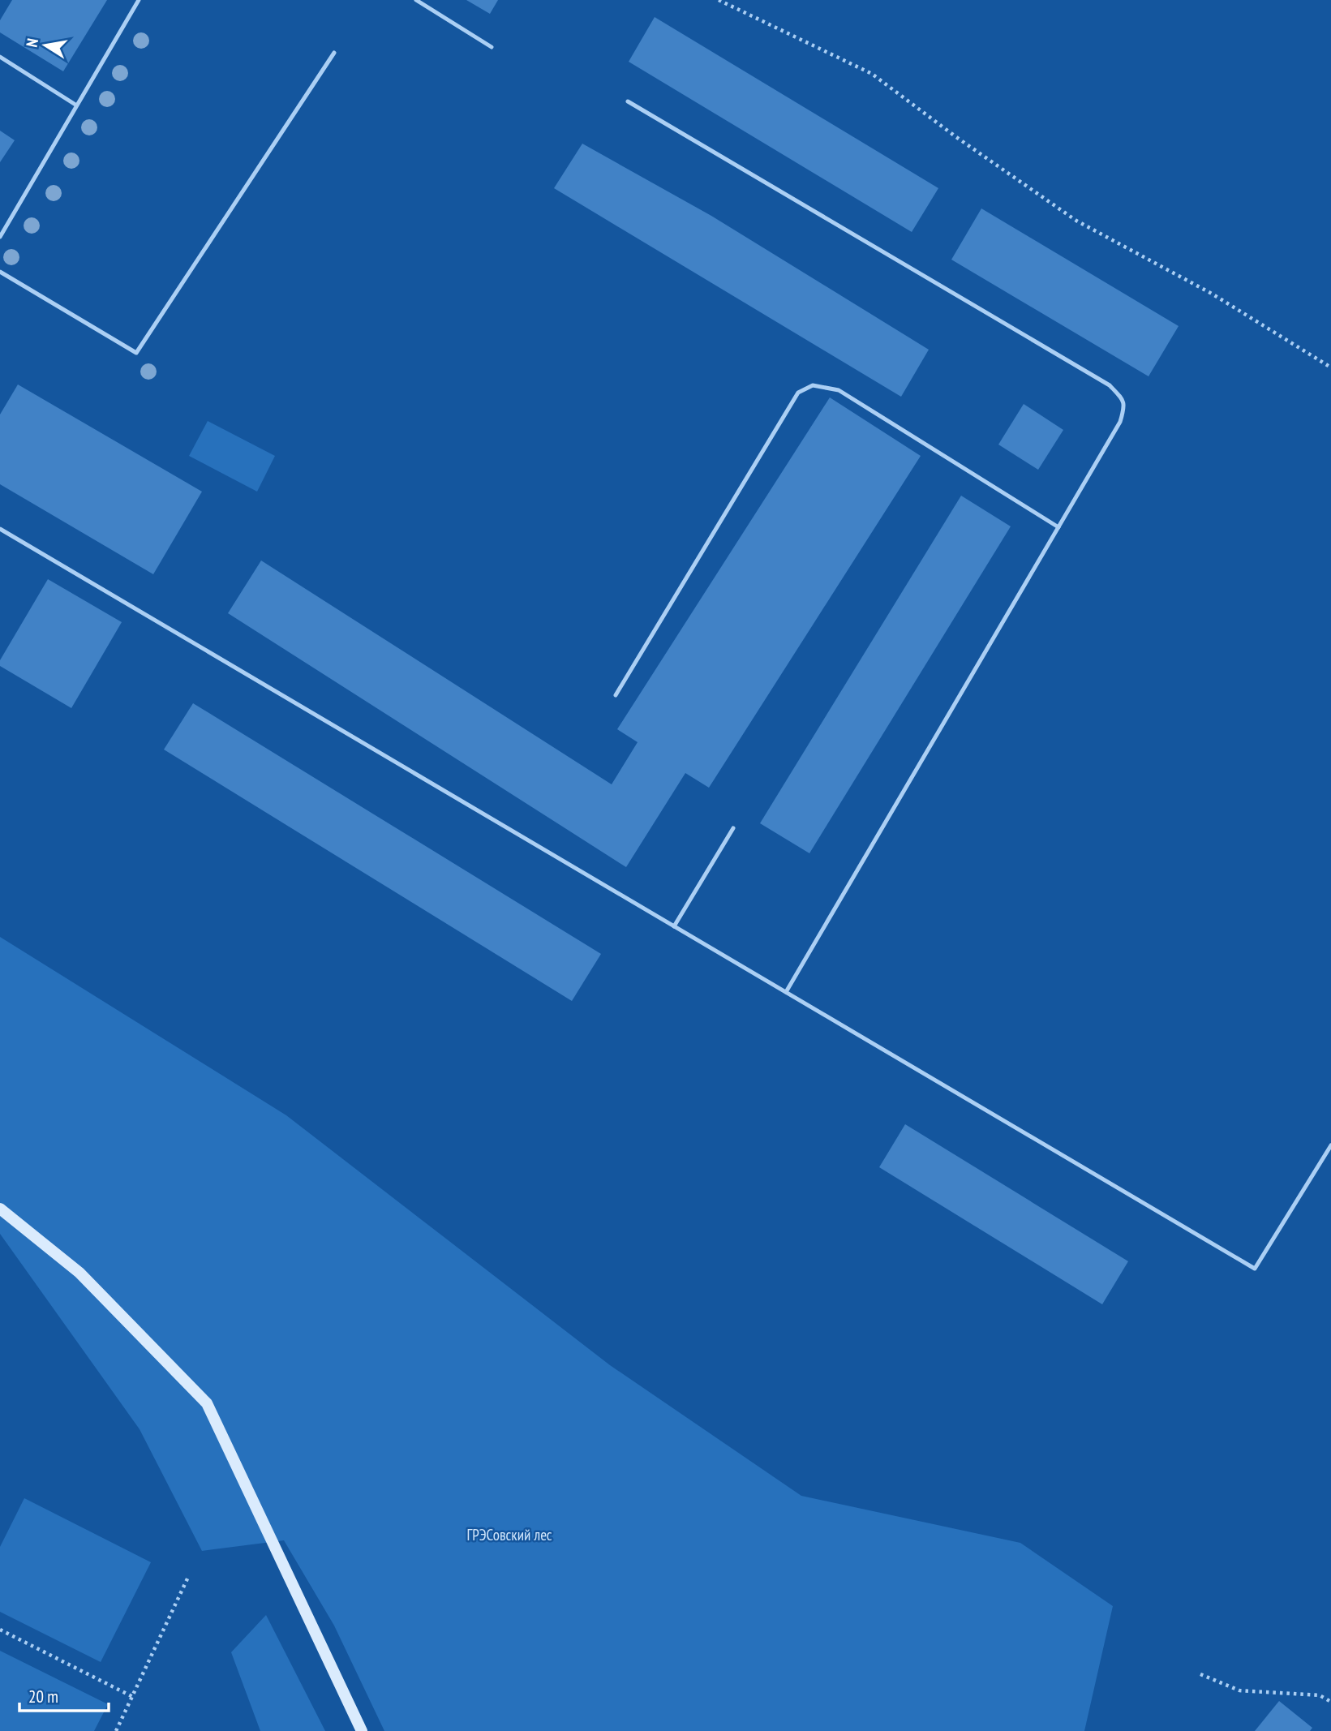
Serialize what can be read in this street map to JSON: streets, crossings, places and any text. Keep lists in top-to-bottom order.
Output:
{
  "parks": ["ГРЭСовский лес"],
  "scale_bar": "20 m",
  "north": "left"
}
